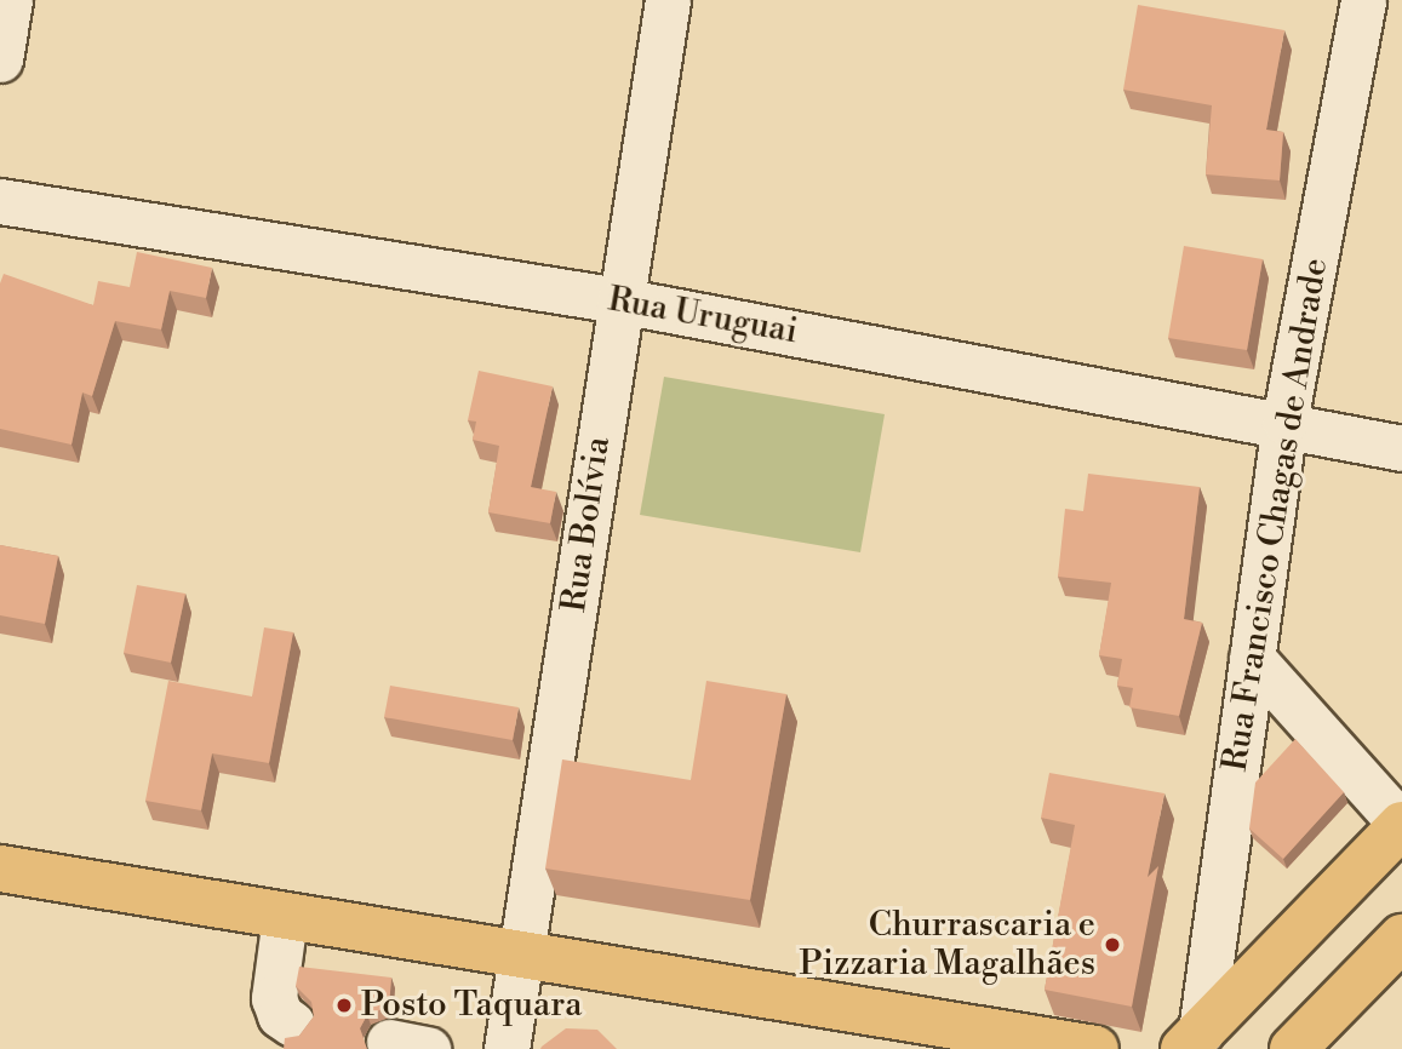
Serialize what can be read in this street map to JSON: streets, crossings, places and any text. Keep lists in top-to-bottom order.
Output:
{
  "streets": {
    "street": ["Rua Uruguai", "Rua Francisco Chagas de Andrade", "Rua Bolívia"]
  },
  "crossings": [
    ["Rua Uruguai", "Rua Francisco Chagas de Andrade"],
    ["Rua Uruguai", "Rua Bolívia"]
  ],
  "places": ["Churrascaria e Pizzaria Magalhães", "Posto Taquara"]
}
